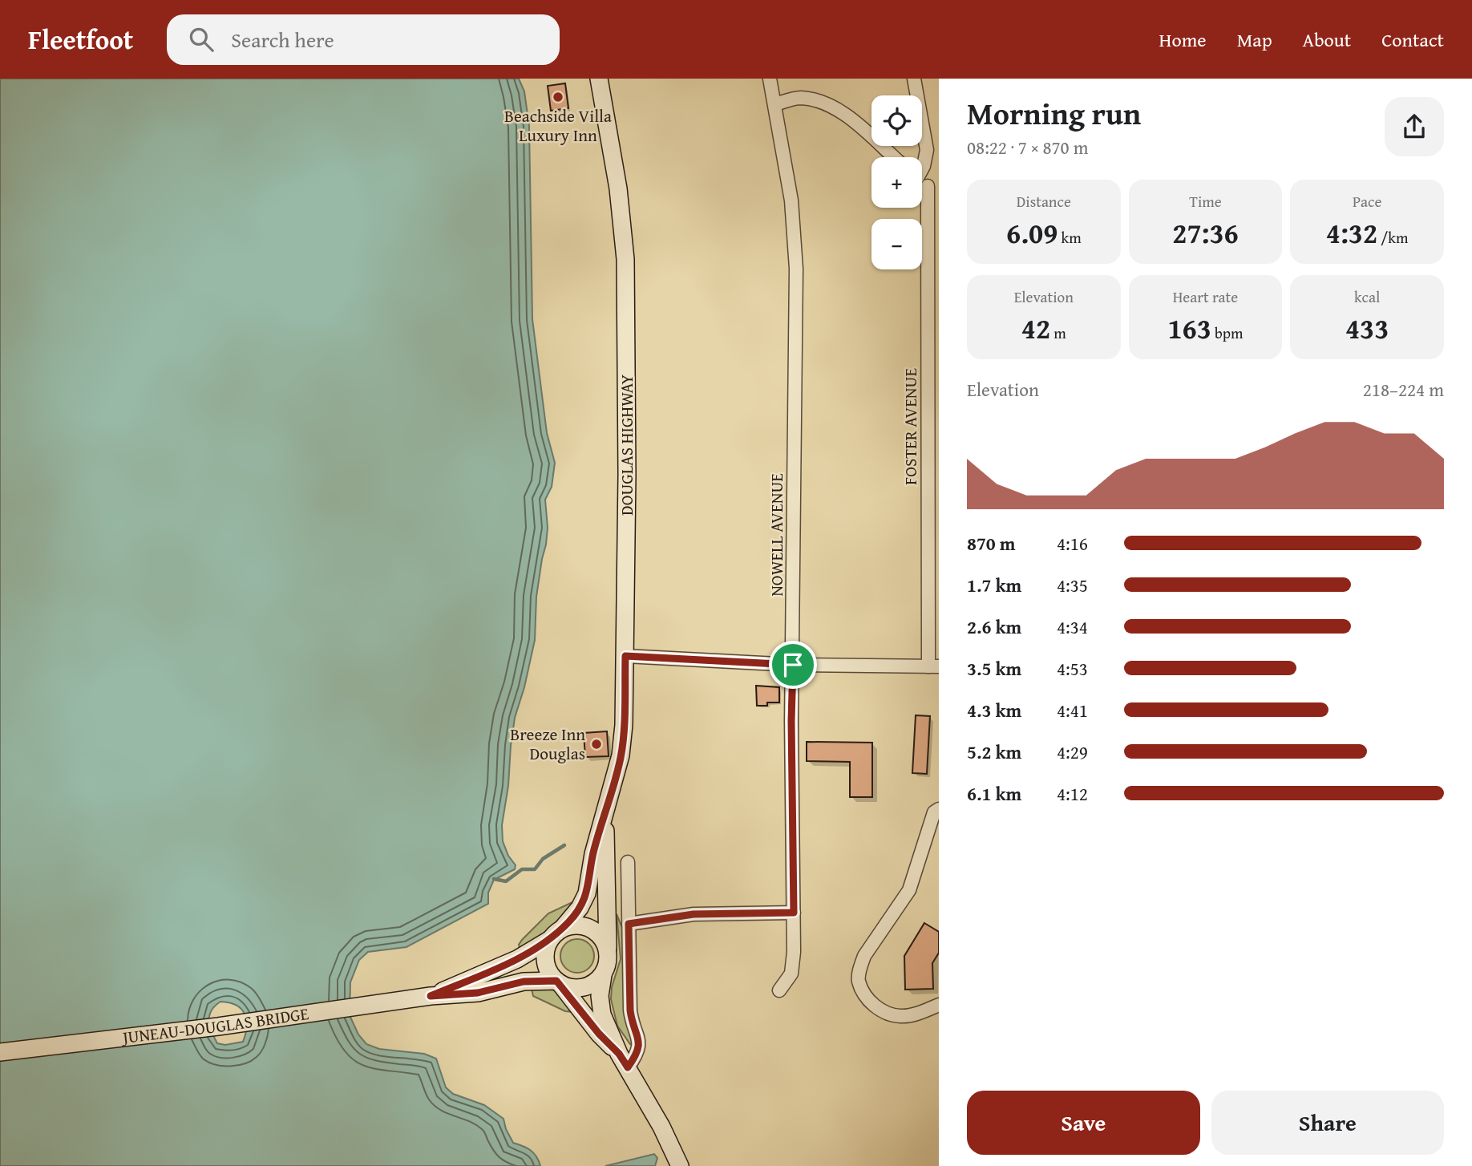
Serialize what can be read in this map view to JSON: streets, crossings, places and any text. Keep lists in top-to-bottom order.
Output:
{
  "streets": {
    "main road": ["DOUGLAS HIGHWAY", "JUNEAU-DOUGLAS BRIDGE"],
    "street": ["FOSTER AVENUE", "NOWELL AVENUE"]
  },
  "places": ["Beachside Villa Luxury Inn", "Breeze Inn Douglas"],
  "page": {
    "header": "Fleetfoot",
    "search": "Search here",
    "nav": [
      "Home",
      "Map",
      "About",
      "Contact"
    ],
    "heading": ["Morning run", "08:22 · 7 × 870 m"],
    "map_buttons": ["+", "−"],
    "stats": [
      ["Distance", "6.09 km"],
      ["Time", "27:36"],
      ["Pace", "4:32 /km"],
      ["Elevation", "42 m"],
      ["Heart rate", "163 bpm"],
      ["kcal", "433"]
    ],
    "chart": ["Elevation", "218–224 m"],
    "list": [
      {
        "name": "870 m",
        "note": "4:16"
      },
      {
        "name": "1.7 km",
        "note": "4:35"
      },
      {
        "name": "2.6 km",
        "note": "4:34"
      },
      {
        "name": "3.5 km",
        "note": "4:53"
      },
      {
        "name": "4.3 km",
        "note": "4:41"
      },
      {
        "name": "5.2 km",
        "note": "4:29"
      },
      {
        "name": "6.1 km",
        "note": "4:12"
      }
    ],
    "buttons": ["Save", "Share"]
  }
}
